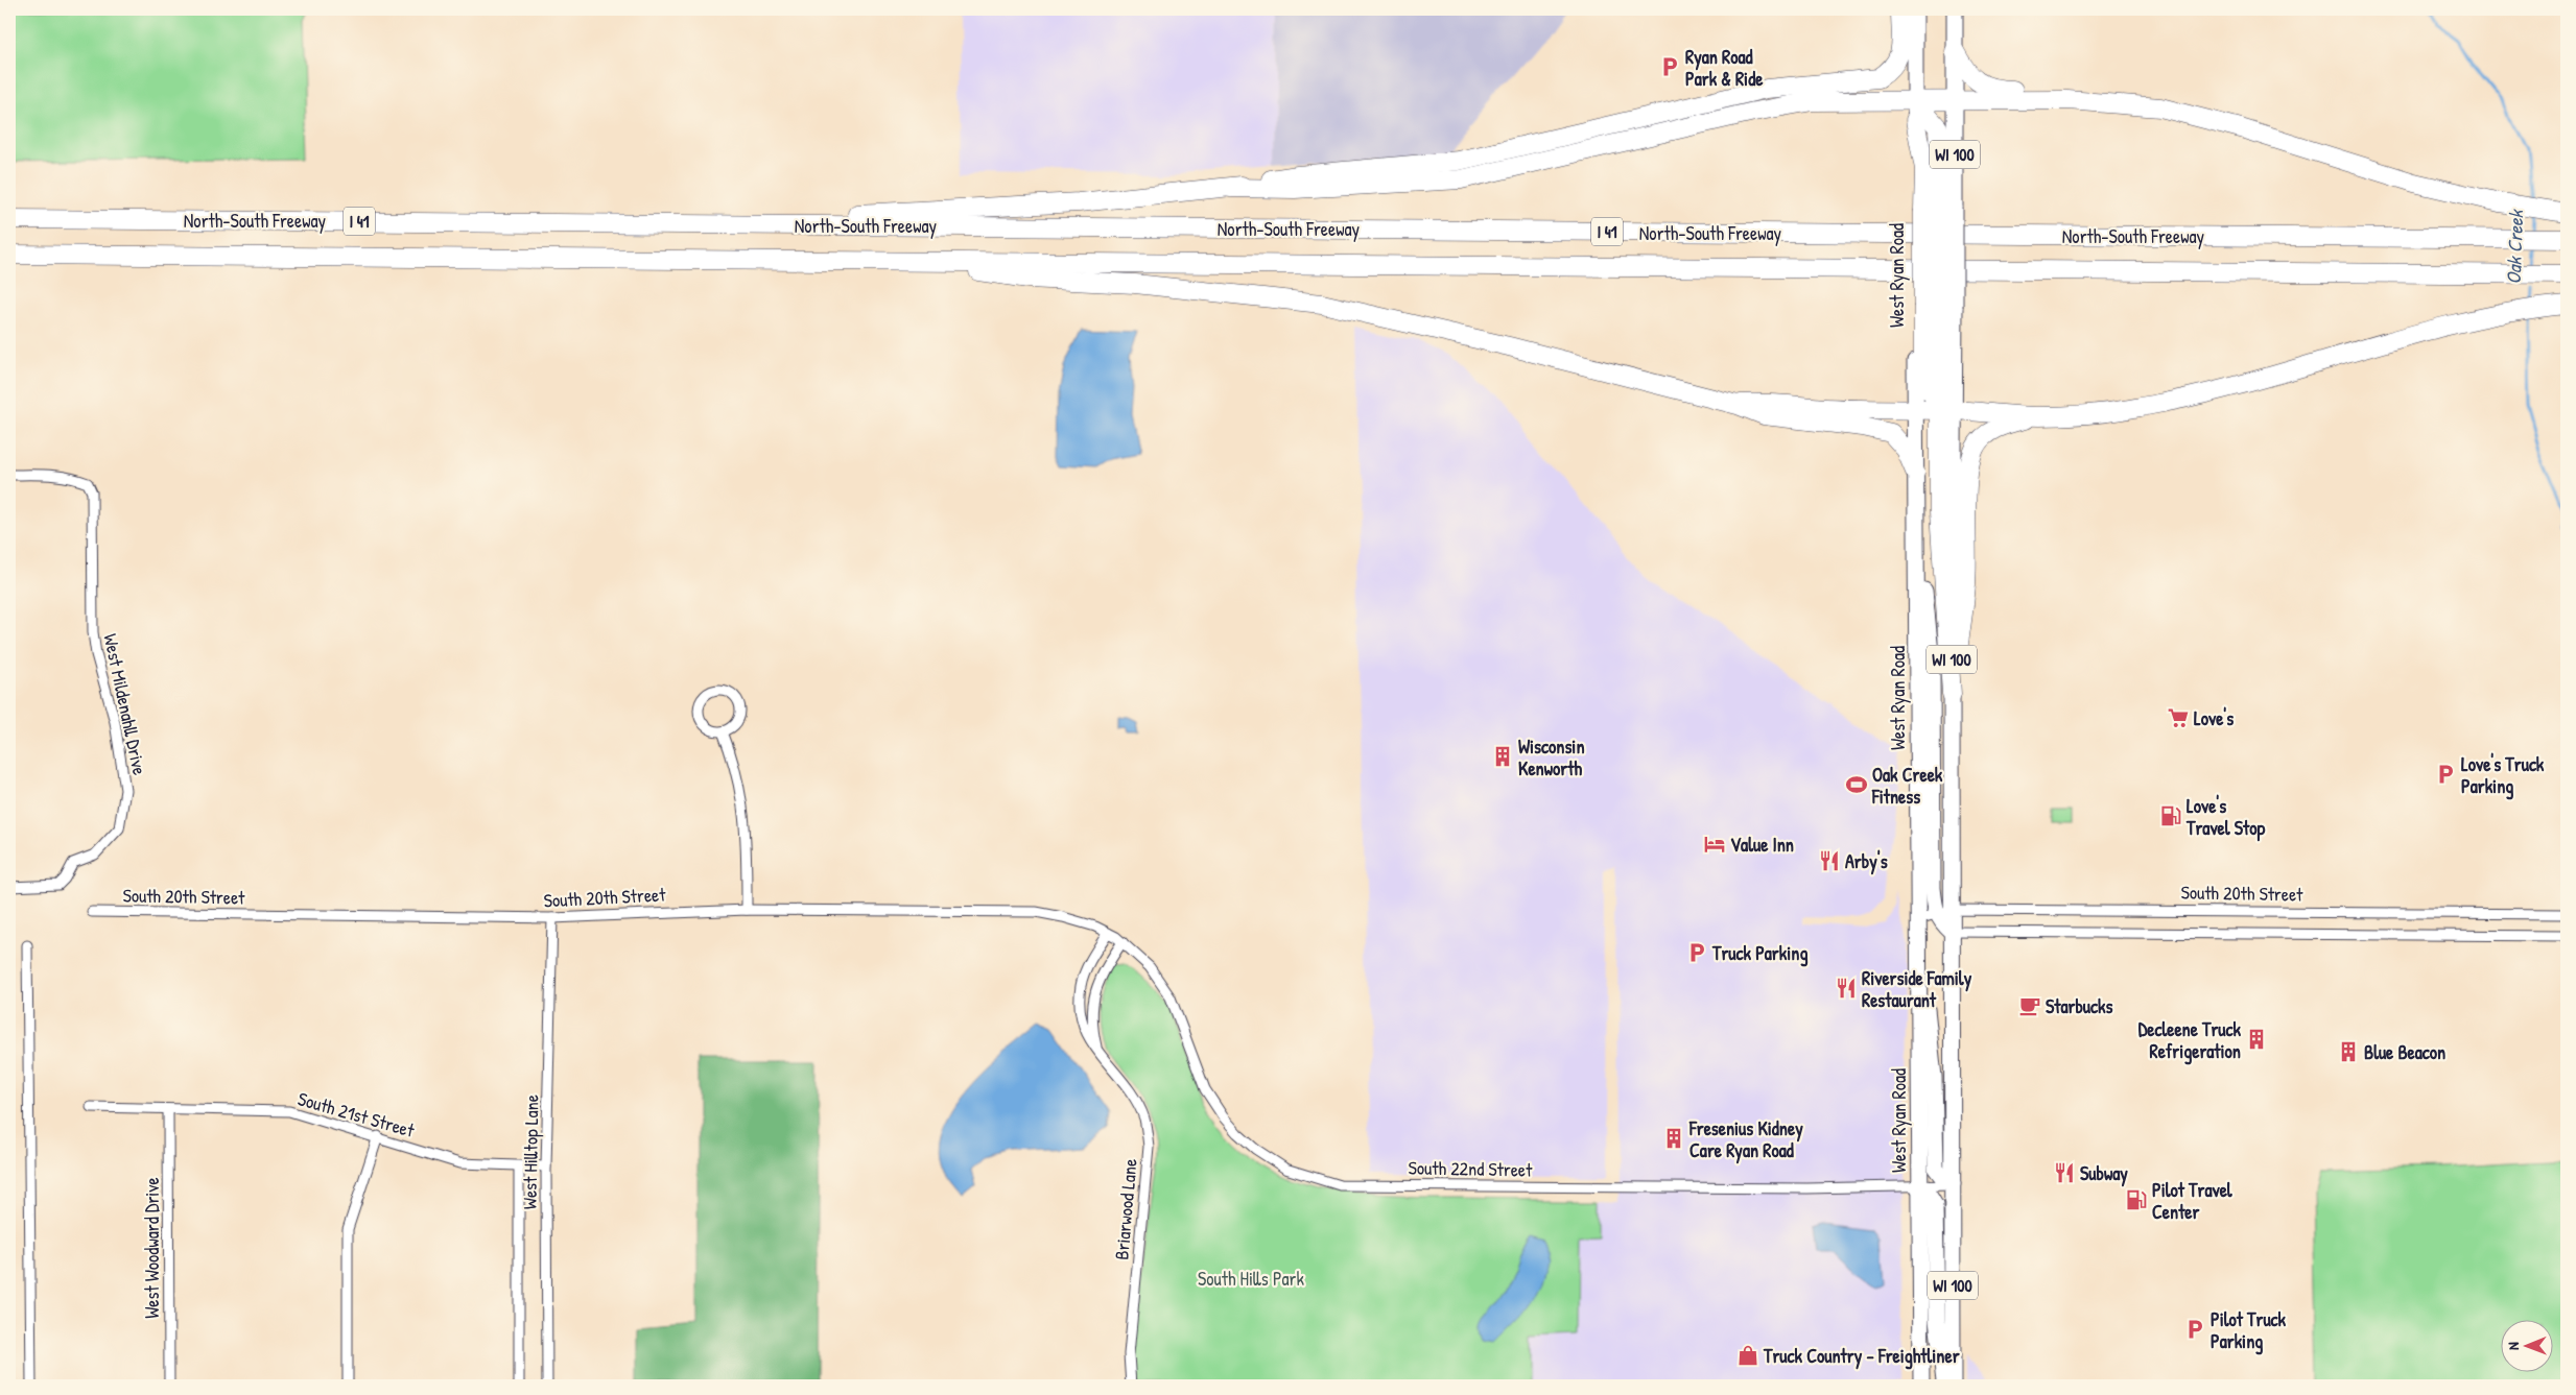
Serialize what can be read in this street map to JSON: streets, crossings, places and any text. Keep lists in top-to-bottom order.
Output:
{
  "streets": {
    "highway": ["North-South Freeway", "I 41"],
    "main road": ["WI 100", "West Ryan Road"],
    "street": [
      "West Mildenahll Drive",
      "South 20th Street",
      "South 21st Street",
      "West Hilltop Lane",
      "South 22nd Street",
      "Briarwood Lane",
      "West Woodward Drive"
    ]
  },
  "crossings": [
    ["WI 100", "South 20th Street"],
    ["WI 100", "South 22nd Street"],
    ["West Ryan Road", "South 20th Street"],
    ["West Ryan Road", "South 22nd Street"],
    ["South 20th Street", "West Hilltop Lane"],
    ["South 20th Street", "South 22nd Street"],
    ["South 20th Street", "Briarwood Lane"],
    ["South 21st Street", "West Hilltop Lane"],
    ["South 21st Street", "West Woodward Drive"],
    ["South 22nd Street", "Briarwood Lane"]
  ],
  "water": ["Oak Creek"],
  "parks": ["South Hills Park"],
  "places": {
    "parking": [
      "Ryan Road Park & Ride",
      "Love's Truck Parking",
      "Truck Parking",
      "Pilot Truck Parking"
    ],
    "supermarket": ["Love's"],
    "building": [
      "Wisconsin Kenworth",
      "Decleene Truck Refrigeration",
      "Blue Beacon",
      "Fresenius Kidney Care Ryan Road"
    ],
    "sports": ["Oak Creek Fitness"],
    "fuel station": ["Love's Travel Stop", "Pilot Travel Center"],
    "hotel": ["Value Inn"],
    "restaurant": ["Arby's", "Riverside Family Restaurant", "Subway"],
    "cafe": ["Starbucks"],
    "shop": ["Truck Country - Freightliner"]
  },
  "north": "left"
}
